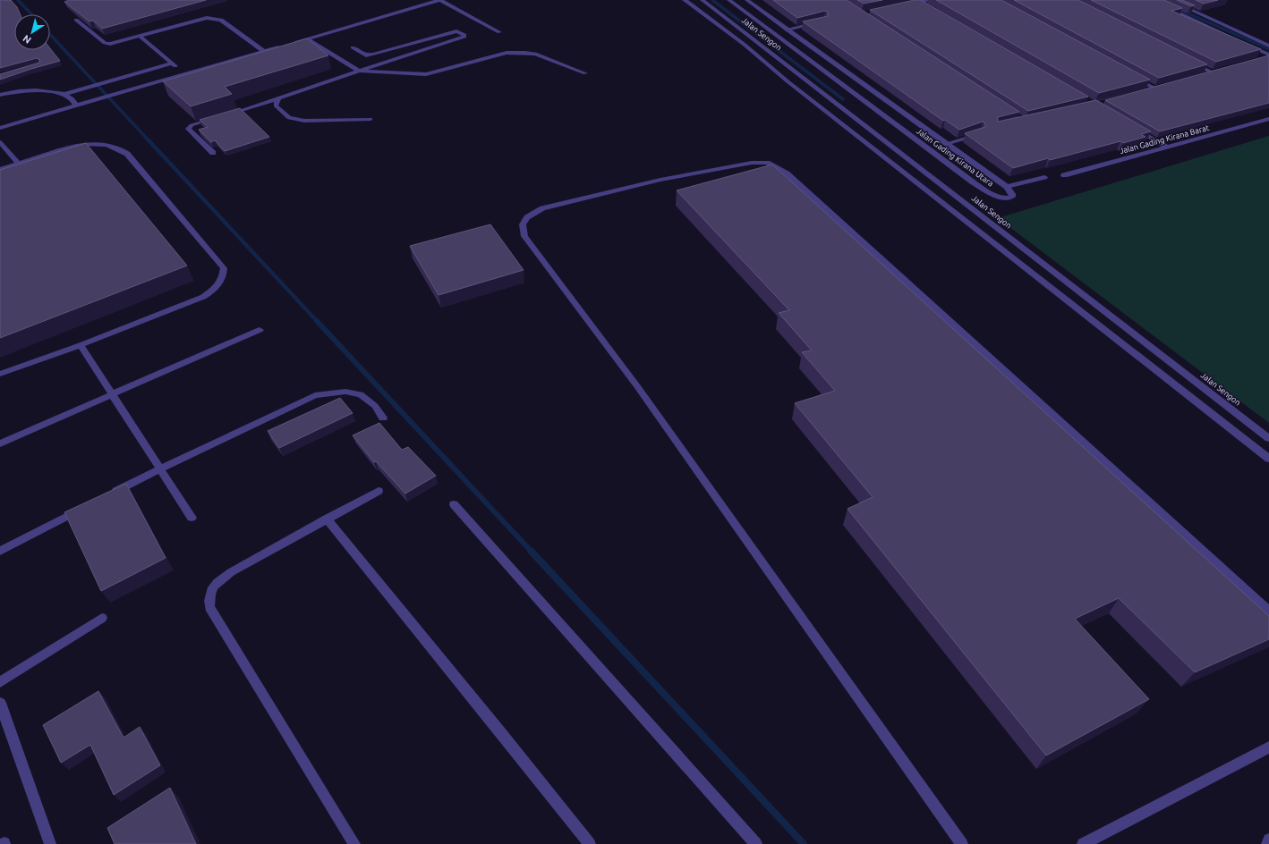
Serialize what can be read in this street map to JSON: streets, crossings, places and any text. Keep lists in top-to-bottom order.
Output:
{
  "streets": {
    "street": ["Jalan Sengon", "Jalan Gading Kirana Barat", "Jalan Gading Kirana Utara"]
  },
  "north": "bottom left"
}
